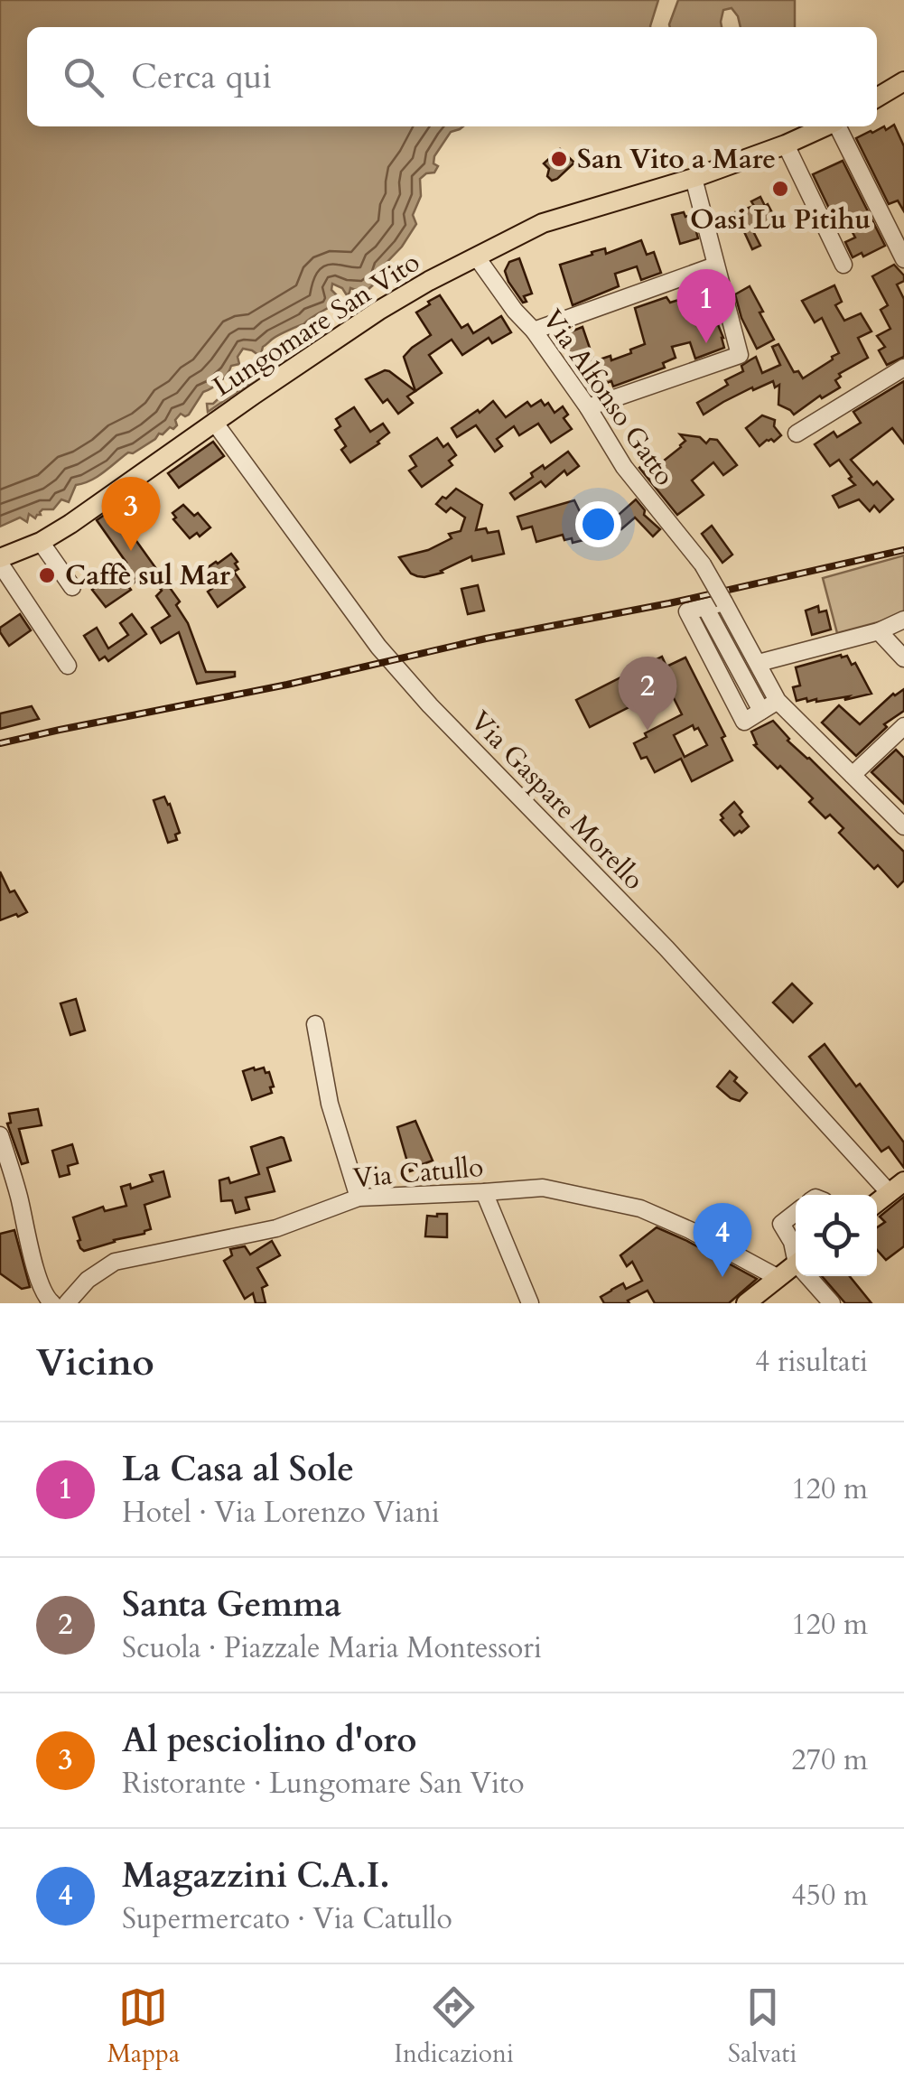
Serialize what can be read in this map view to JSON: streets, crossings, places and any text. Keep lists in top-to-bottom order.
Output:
{
  "streets": {
    "main road": ["Lungomare San Vito"],
    "street": ["Via Alfonso Gatto", "Via Gaspare Morello", "Via Catullo"]
  },
  "crossings": [
    ["Lungomare San Vito", "Via Alfonso Gatto"],
    ["Lungomare San Vito", "Via Gaspare Morello"]
  ],
  "places": ["San Vito a Mare", "Oasi Lu Pitihu", "Caffè sul Mar"],
  "page": {
    "search": "Cerca qui",
    "pins": [
      "1",
      "3",
      "2",
      "4"
    ],
    "heading": ["Vicino", "4 risultati"],
    "list": [
      {
        "mark": "1",
        "name": "La Casa al Sole",
        "note": "Hotel · Via Lorenzo Viani",
        "value": "120 m"
      },
      {
        "mark": "2",
        "name": "Santa Gemma",
        "note": "Scuola · Piazzale Maria Montessori",
        "value": "120 m"
      },
      {
        "mark": "3",
        "name": "Al pesciolino d'oro",
        "note": "Ristorante · Lungomare San Vito",
        "value": "270 m"
      },
      {
        "mark": "4",
        "name": "Magazzini C.A.I.",
        "note": "Supermercato · Via Catullo",
        "value": "450 m"
      }
    ],
    "nav": ["Mappa", "Indicazioni", "Salvati"]
  }
}
